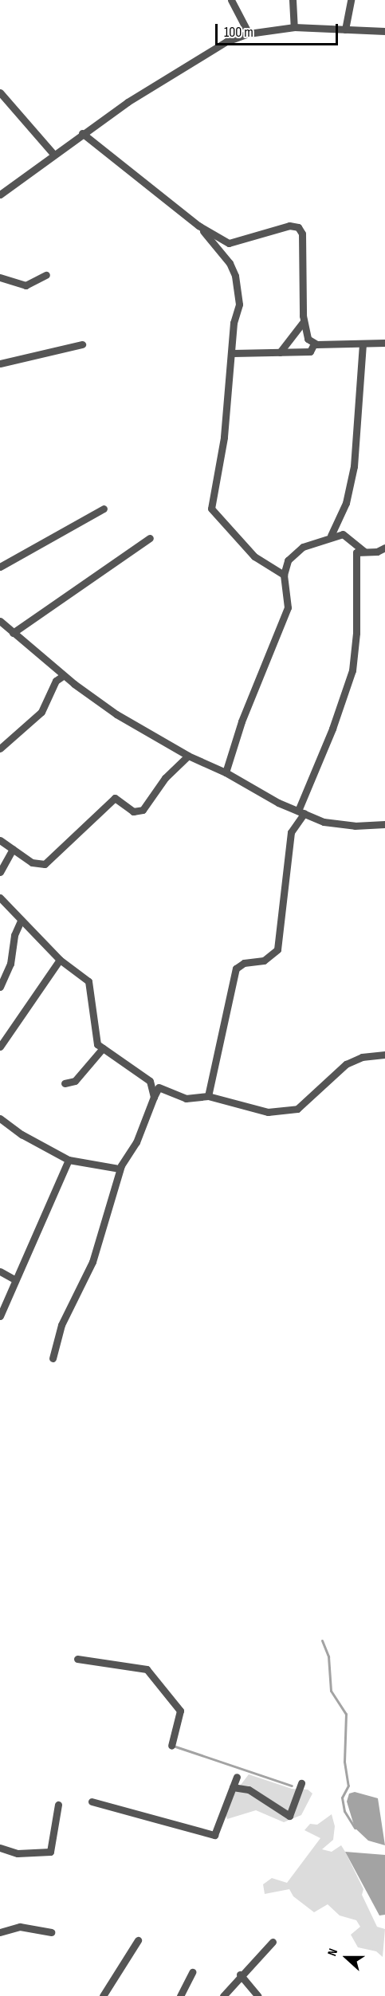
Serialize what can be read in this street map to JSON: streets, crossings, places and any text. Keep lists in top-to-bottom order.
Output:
{
  "scale_bar": "100 m",
  "north": "left"
}
